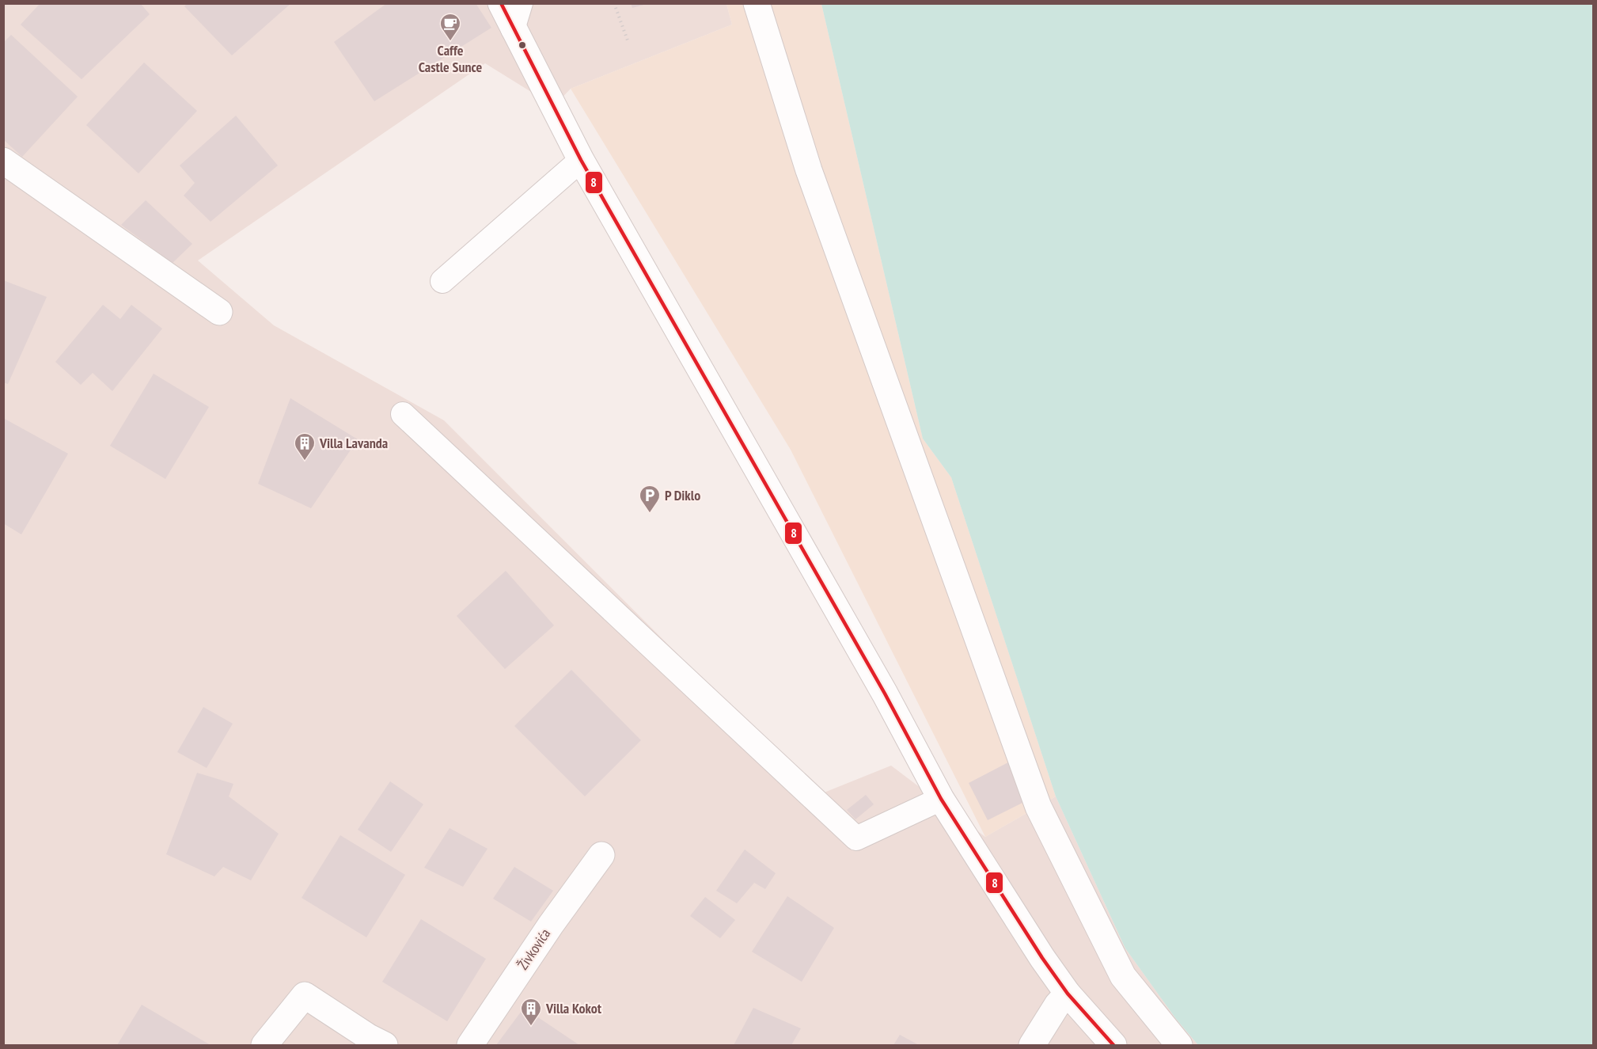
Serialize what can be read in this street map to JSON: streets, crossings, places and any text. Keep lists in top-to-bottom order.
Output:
{
  "streets": {
    "street": ["Živkovića"]
  },
  "places": {
    "cafe": ["Caffe Castle Sunce"],
    "building": ["Villa Lavanda", "Villa Kokot"],
    "parking": ["P Diklo"]
  },
  "lines": ["transit line 8"]
}
